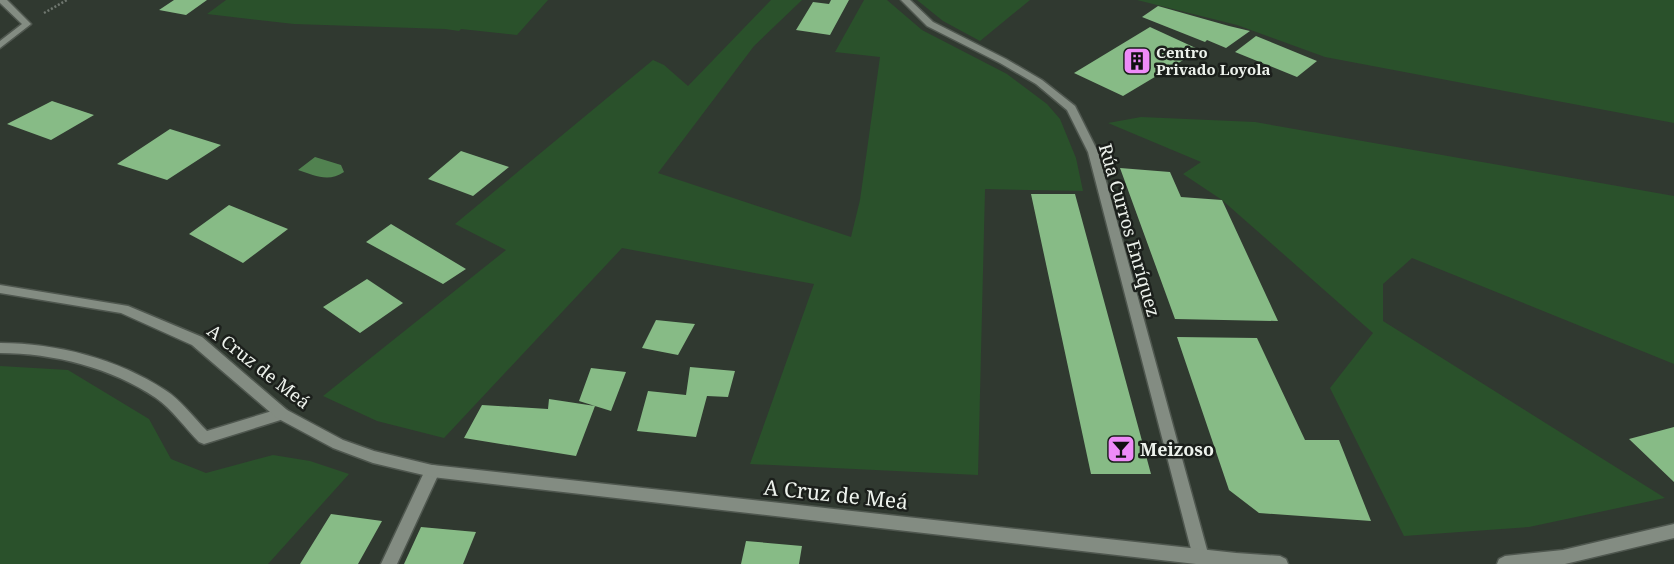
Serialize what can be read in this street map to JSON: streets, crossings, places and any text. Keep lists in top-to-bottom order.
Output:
{
  "streets": {
    "street": ["Rúa Curros Enríquez", "A Cruz de Meá"]
  },
  "crossings": [
    ["Rúa Curros Enríquez", "A Cruz de Meá"]
  ],
  "places": {
    "building": ["Centro Privado Loyola"],
    "bar": ["Meizoso"]
  }
}
